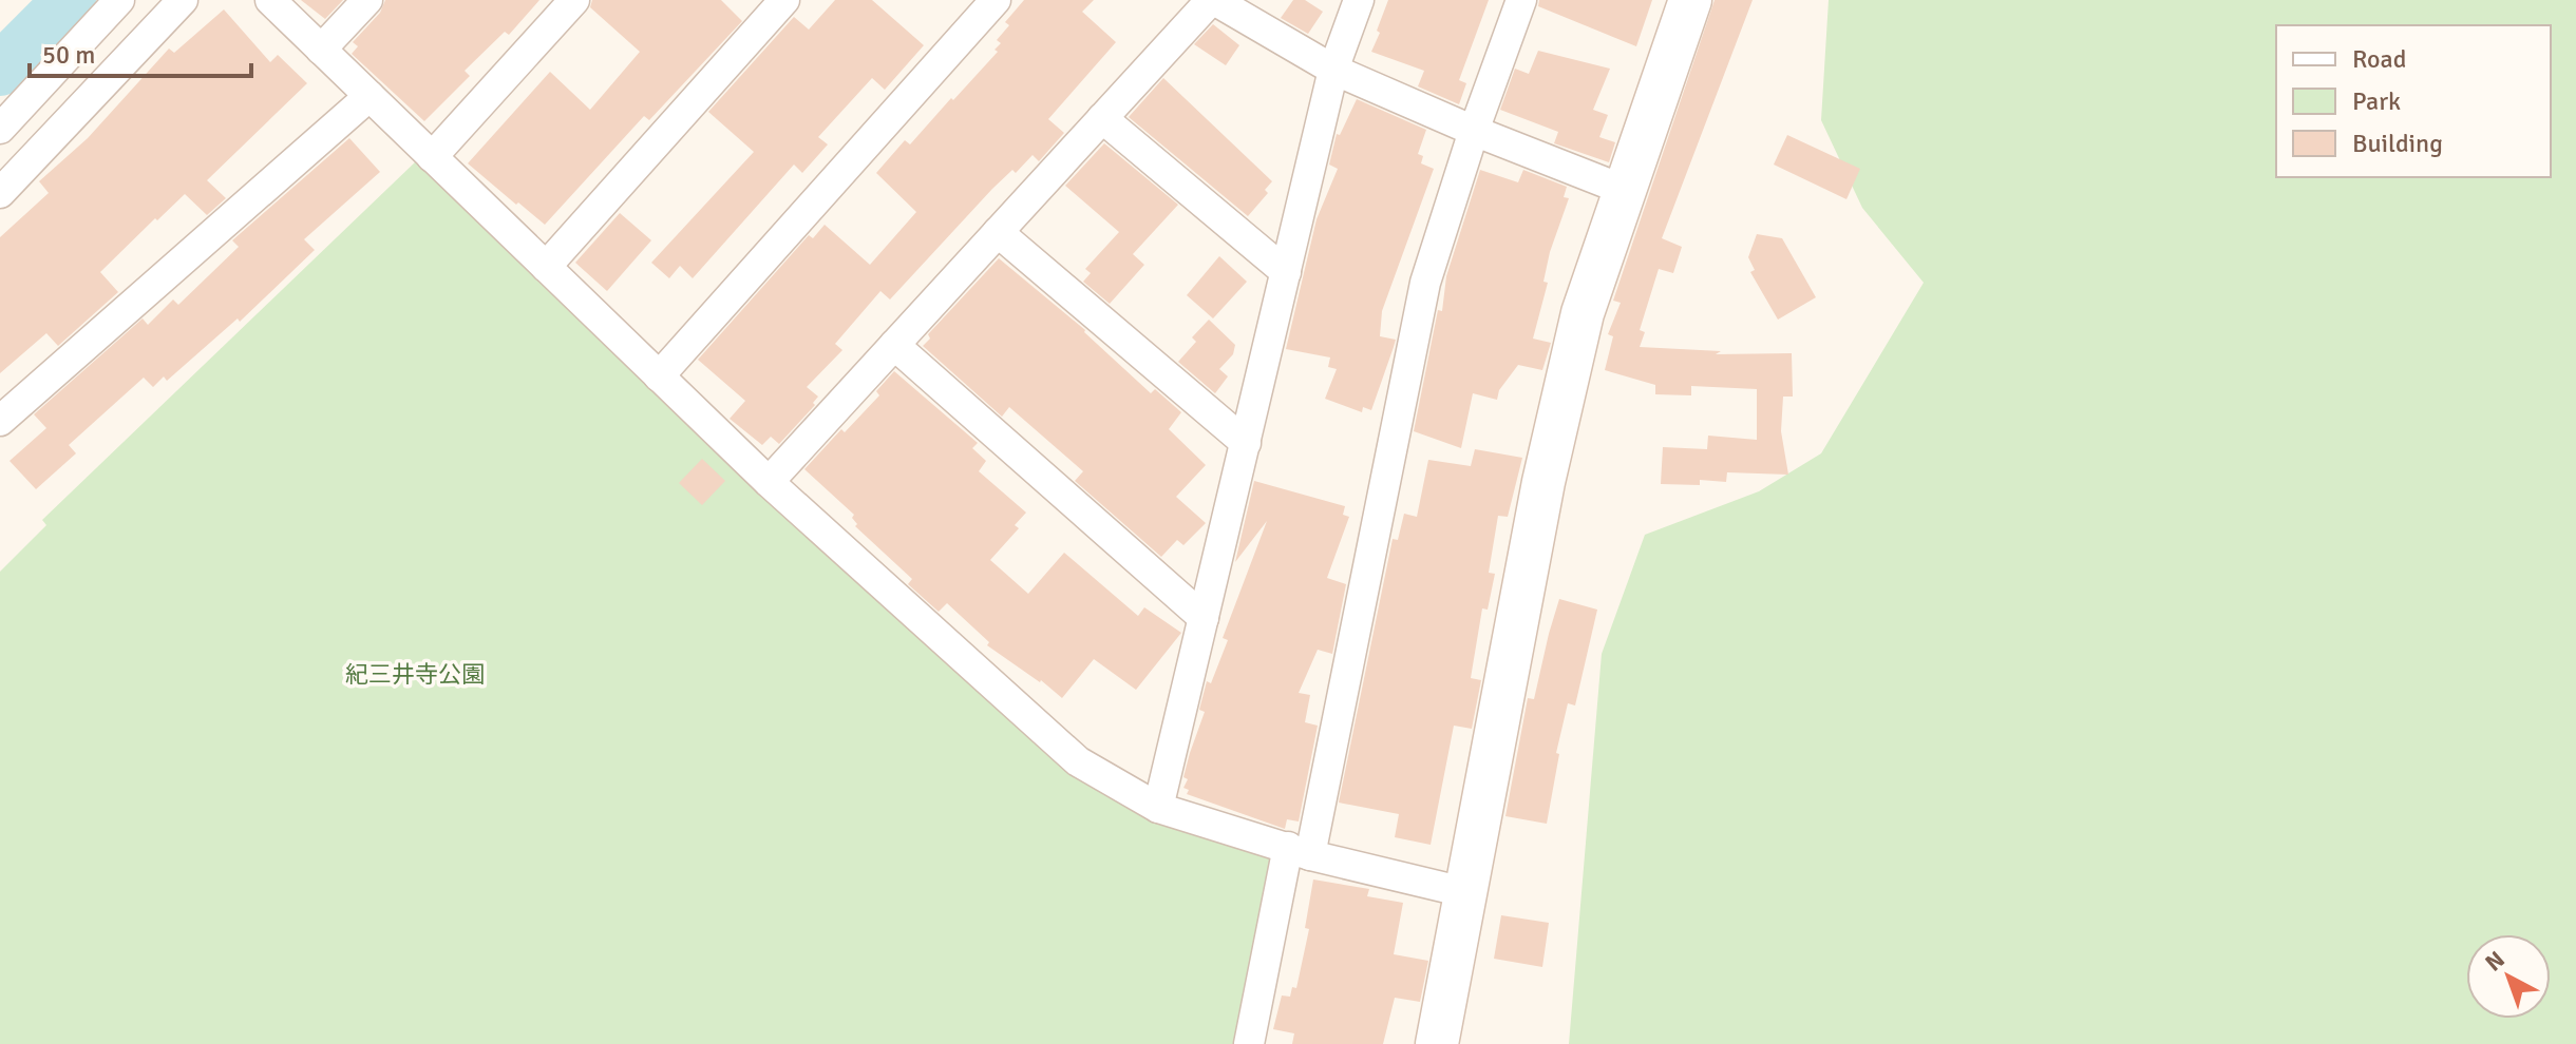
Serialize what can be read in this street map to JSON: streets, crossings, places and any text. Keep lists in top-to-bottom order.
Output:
{
  "parks": ["紀三井寺公園"],
  "legend": ["Road", "Park", "Building"],
  "scale_bar": "50 m",
  "north": "top left"
}
